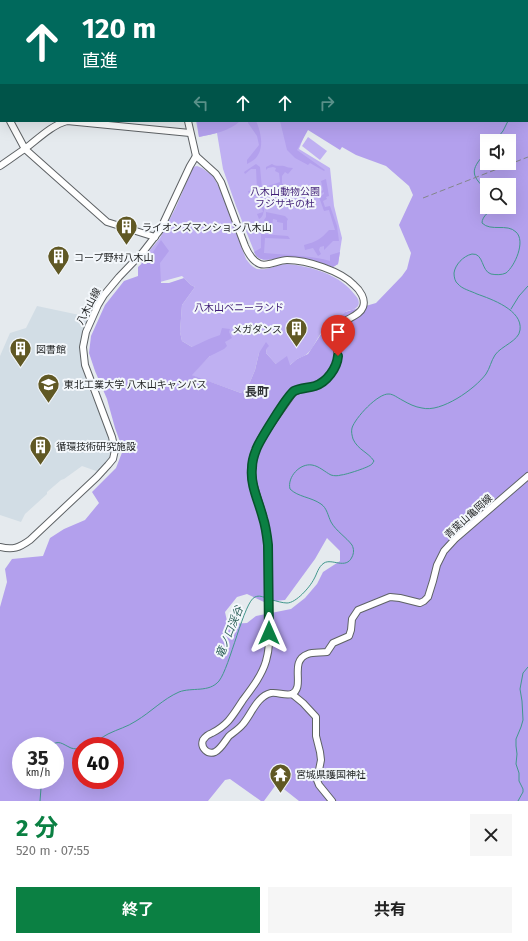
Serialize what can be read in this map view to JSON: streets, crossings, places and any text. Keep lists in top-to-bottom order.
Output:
{
  "streets": {
    "street": ["八木山線", "青葉山亀岡線"]
  },
  "districts": ["長町"],
  "water": ["竜ノ口渓谷"],
  "parks": ["八木山動物公園 フジサキの杜", "八木山ベニーランド"],
  "places": {
    "building": [
      "ライオンズマンション八木山",
      "コープ野村八木山",
      "メガダンス",
      "図書館",
      "循環技術研究施設"
    ],
    "school or university": ["東北工業大学 八木山キャンパス"],
    "temple": ["宮城県護国神社"]
  },
  "page": {
    "turn": ["120 m", "直進"],
    "speed": "35 km/h",
    "limit": "40",
    "heading": ["2 分", "520 m · 07:55"],
    "buttons": ["終了", "共有"]
  }
}
